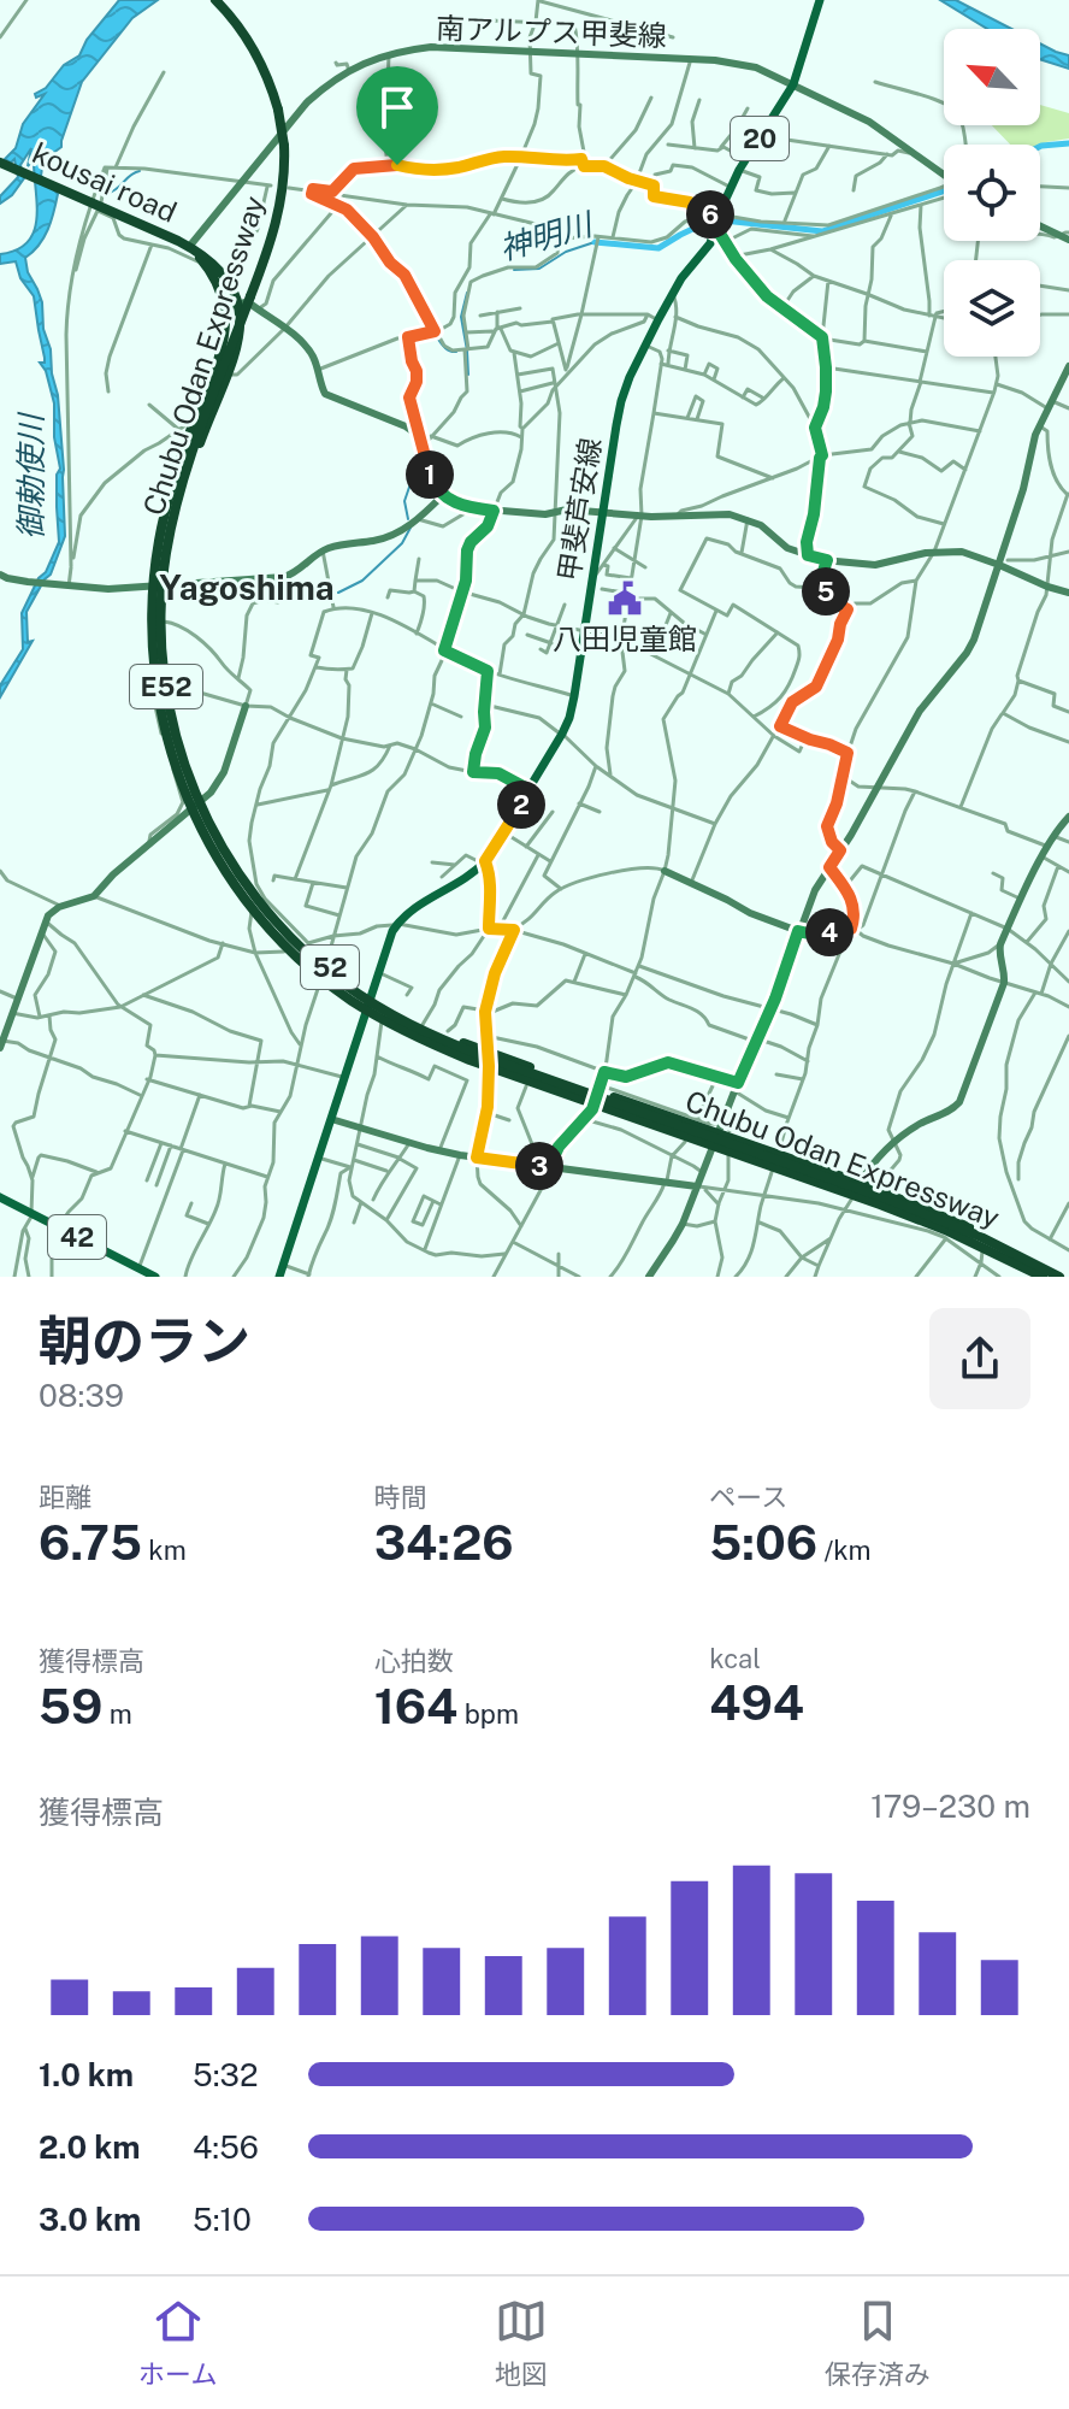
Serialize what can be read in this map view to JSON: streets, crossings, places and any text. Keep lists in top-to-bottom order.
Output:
{
  "streets": {
    "highway": [
      "kousai road",
      "Chubu Odan Expressway",
      "E52",
      "52"
    ],
    "main road": ["20", "甲斐芦安線", "42"],
    "street": ["南アルプス甲斐線"]
  },
  "crossings": [
    ["南アルプス甲斐線", "kousai road"],
    ["南アルプス甲斐線", "甲斐芦安線"],
    ["kousai road", "Chubu Odan Expressway"]
  ],
  "districts": ["Yagoshima"],
  "water": ["神明川", "御勅使川"],
  "places": {
    "public building": ["八田児童館"]
  },
  "north": "top left",
  "page": {
    "pins": [
      "6",
      "1",
      "5",
      "2",
      "4",
      "3"
    ],
    "heading": ["朝のラン", "08:39"],
    "stats": [
      ["距離", "6.75 km"],
      ["時間", "34:26"],
      ["ペース", "5:06 /km"],
      ["獲得標高", "59 m"],
      ["心拍数", "164 bpm"],
      ["kcal", "494"]
    ],
    "chart": ["獲得標高", "179–230 m"],
    "list": [
      {
        "name": "1.0 km",
        "note": "5:32"
      },
      {
        "name": "2.0 km",
        "note": "4:56"
      },
      {
        "name": "3.0 km",
        "note": "5:10"
      }
    ],
    "tabs": ["ホーム", "地図", "保存済み"]
  }
}
